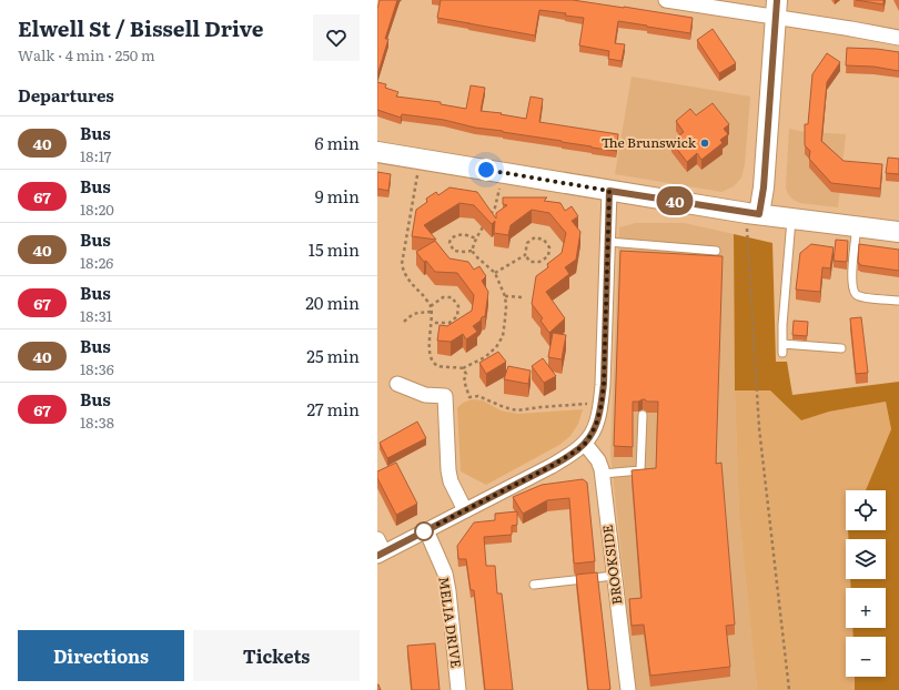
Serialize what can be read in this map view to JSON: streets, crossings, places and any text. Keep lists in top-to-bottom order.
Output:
{
  "streets": {
    "street": ["BROOKSIDE", "MELIA DRIVE"]
  },
  "places": ["The Brunswick"],
  "lines": ["bus line 40"],
  "page": {
    "heading": [
      ["Elwell St / Bissell Drive", "Walk · 4 min · 250 m"],
      "Departures"
    ],
    "on_map": "40",
    "list": [
      {
        "mark": "40",
        "name": "Bus",
        "note": "18:17",
        "value": "6 min"
      },
      {
        "mark": "67",
        "name": "Bus",
        "note": "18:20",
        "value": "9 min"
      },
      {
        "mark": "40",
        "name": "Bus",
        "note": "18:26",
        "value": "15 min"
      },
      {
        "mark": "67",
        "name": "Bus",
        "note": "18:31",
        "value": "20 min"
      },
      {
        "mark": "40",
        "name": "Bus",
        "note": "18:36",
        "value": "25 min"
      },
      {
        "mark": "67",
        "name": "Bus",
        "note": "18:38",
        "value": "27 min"
      }
    ],
    "map_buttons": ["+", "−"],
    "buttons": ["Directions", "Tickets"]
  }
}
